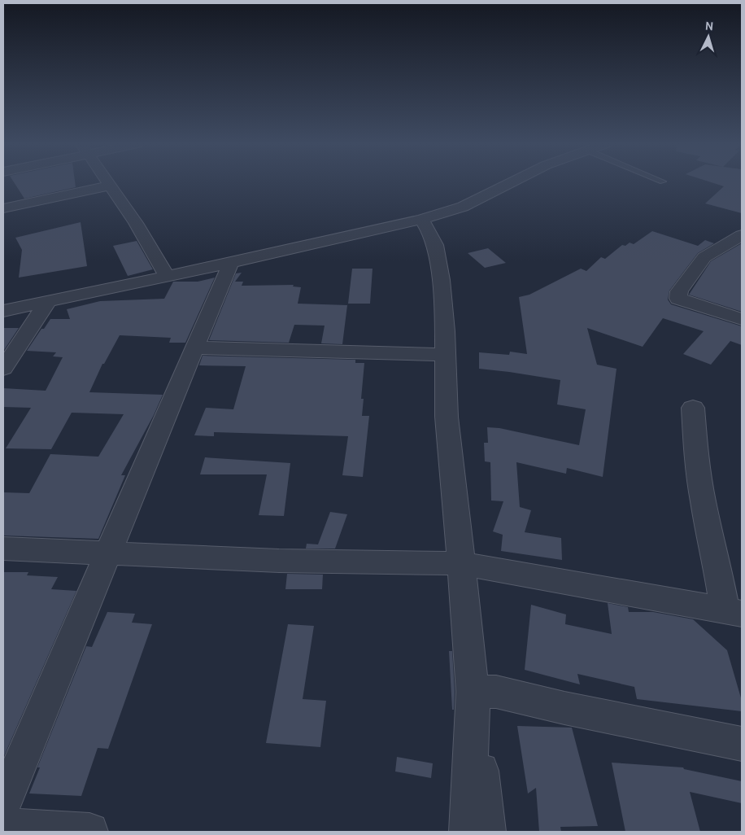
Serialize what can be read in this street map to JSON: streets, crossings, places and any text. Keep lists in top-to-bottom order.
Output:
{
  "north": "top"
}
